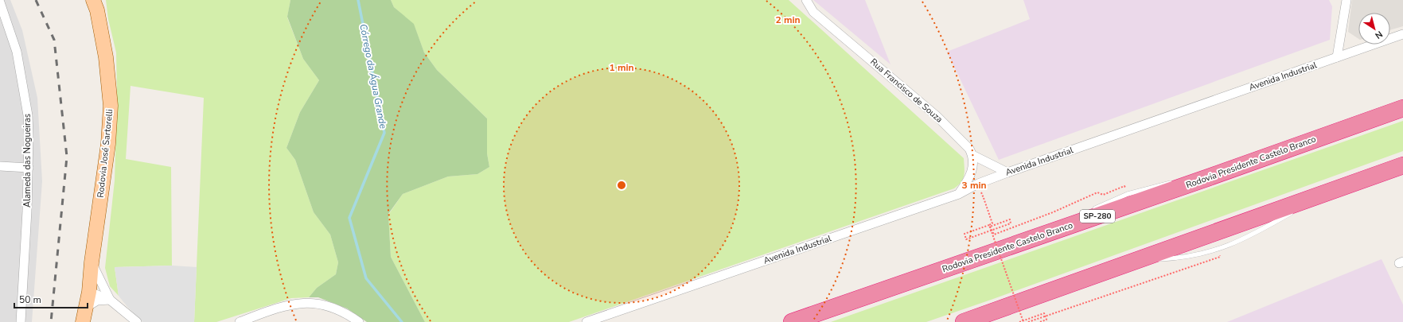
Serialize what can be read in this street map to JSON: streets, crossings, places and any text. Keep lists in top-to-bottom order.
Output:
{
  "streets": {
    "highway": ["Rodovia Presidente Castelo Branco", "SP-280"],
    "main road": ["Rodovia José Sartorelli"],
    "street": ["Avenida Industrial", "Rua Francisco de Souza", "Alameda das Nogueiras"]
  },
  "water": ["Córrego da Água Grande"],
  "scale_bar": "50 m",
  "north": "bottom right",
  "rings": ["2 min", "1 min", "3 min"]
}
